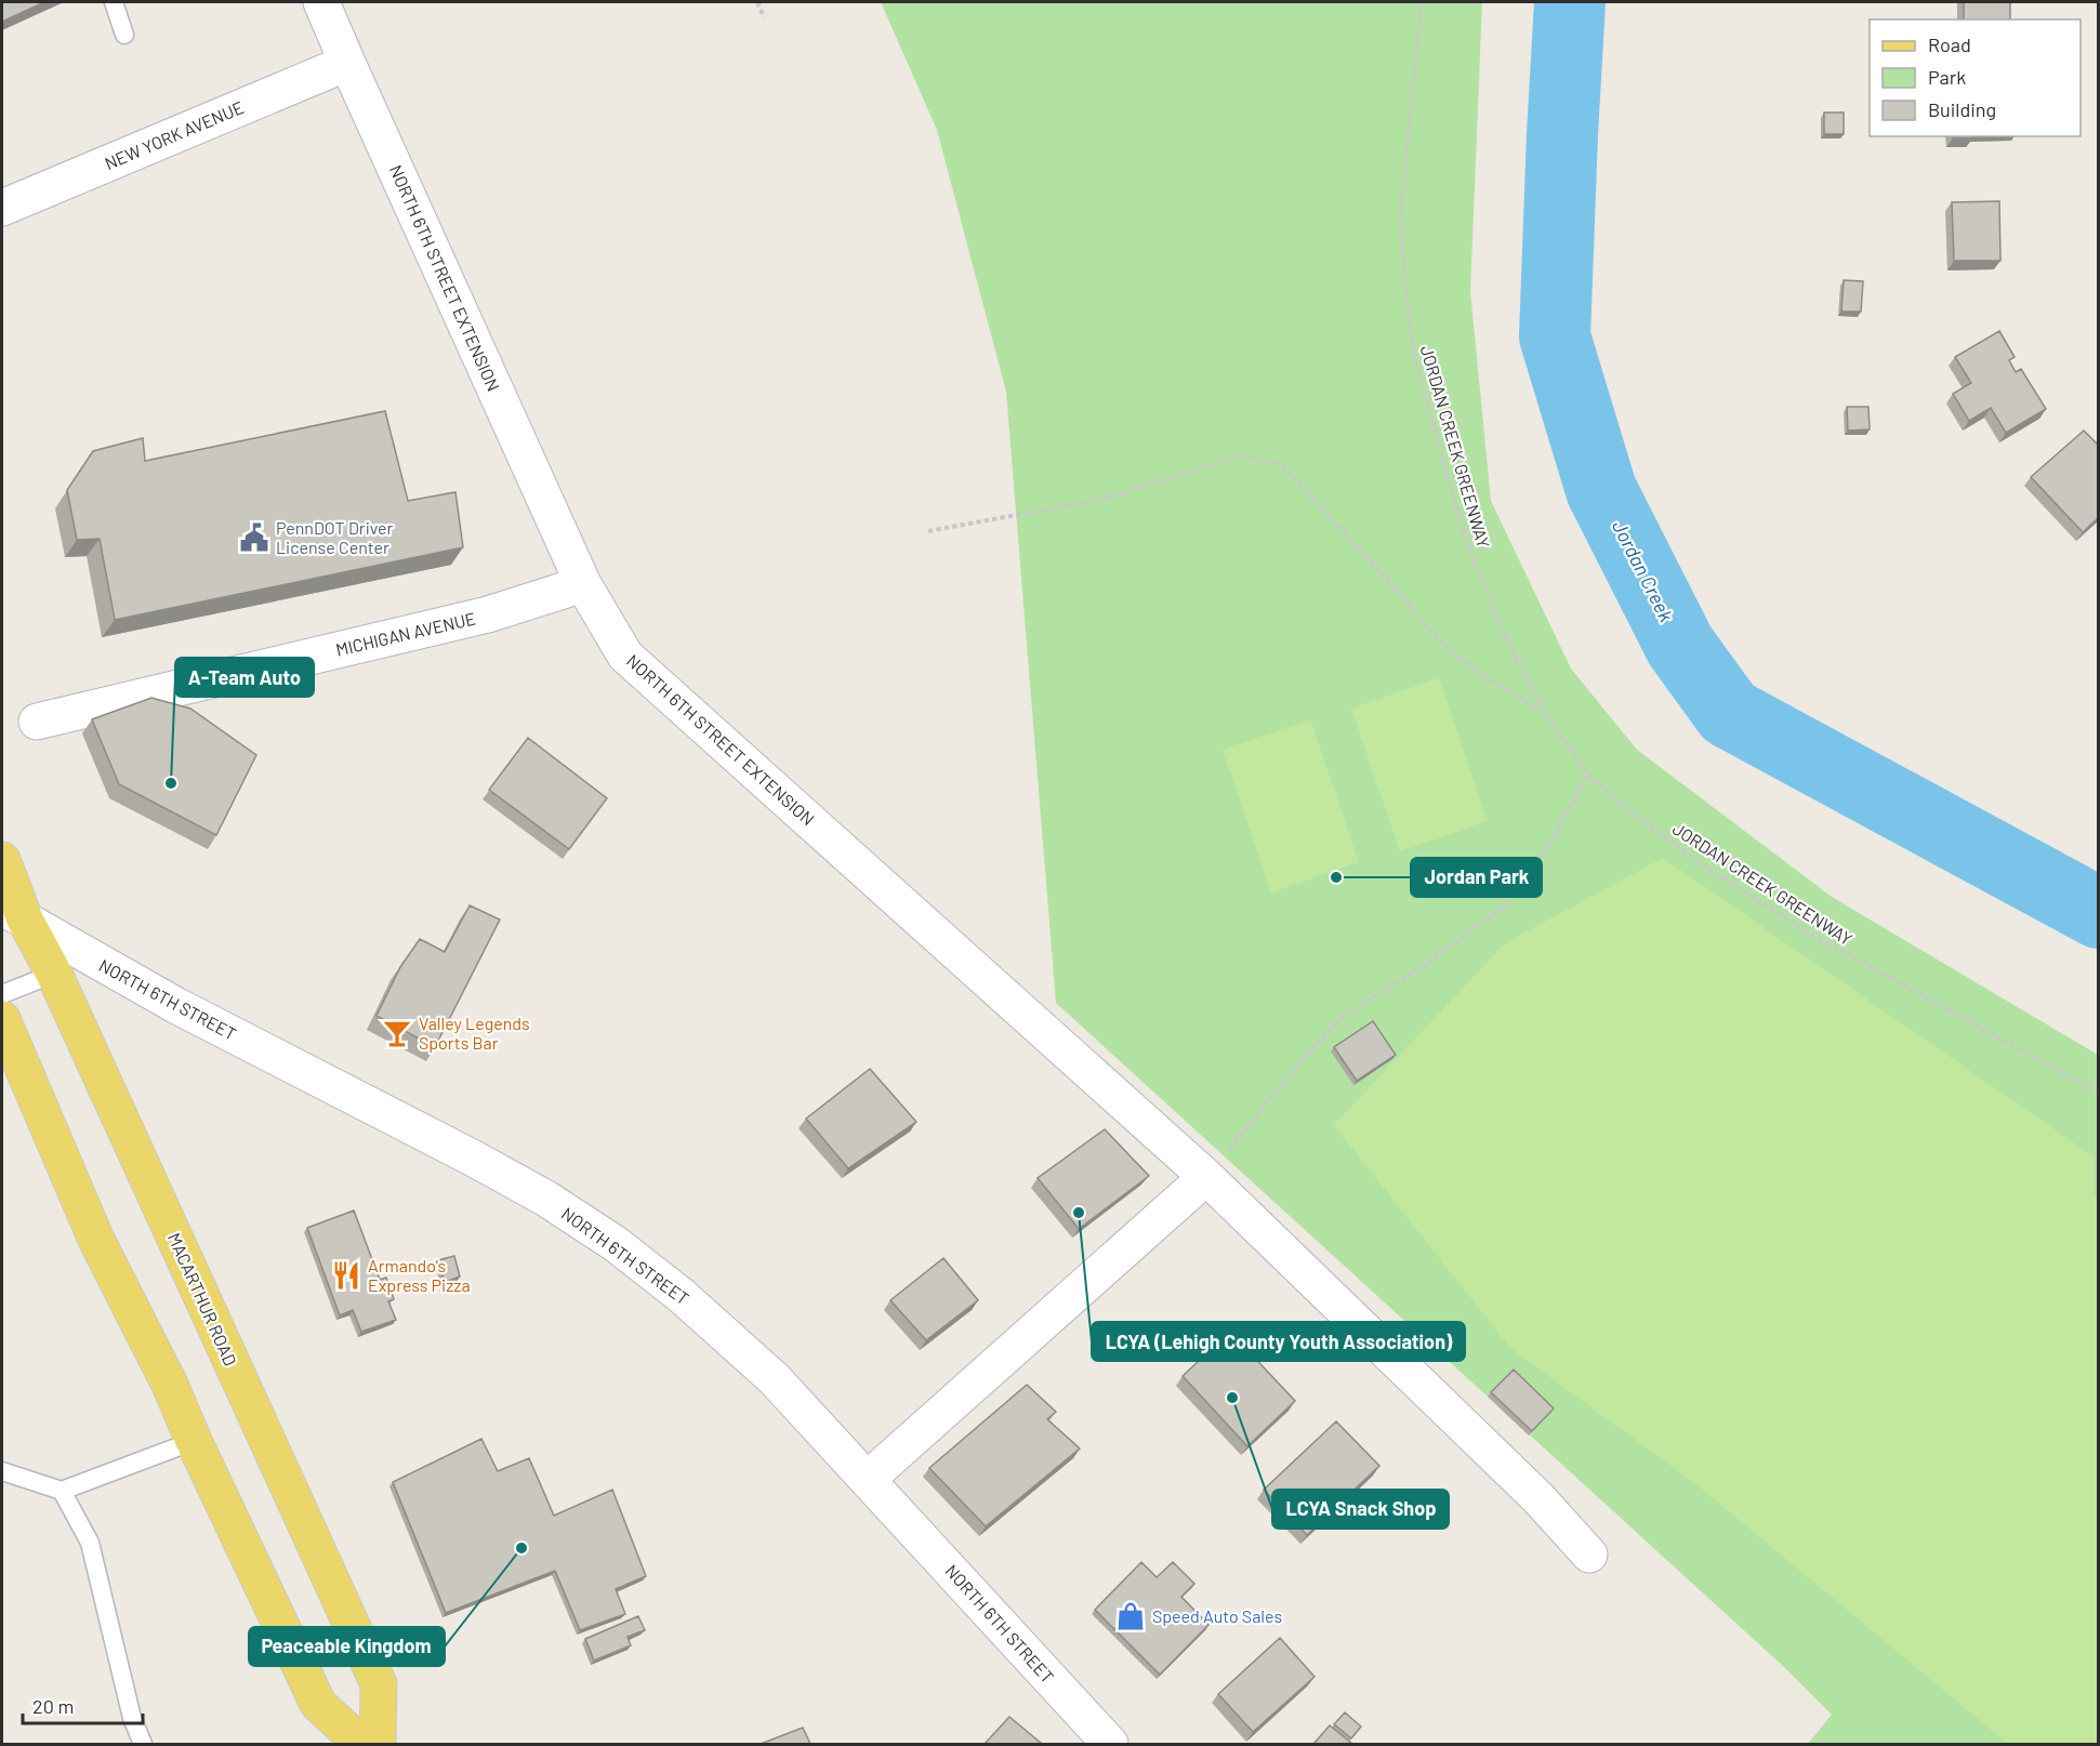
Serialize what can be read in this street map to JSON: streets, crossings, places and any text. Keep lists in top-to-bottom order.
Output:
{
  "streets": {
    "main road": ["MACARTHUR ROAD"],
    "street": [
      "NEW YORK AVENUE",
      "NORTH 6TH STREET EXTENSION",
      "MICHIGAN AVENUE",
      "NORTH 6TH STREET"
    ],
    "path": ["JORDAN CREEK GREENWAY"]
  },
  "crossings": [
    ["NEW YORK AVENUE", "NORTH 6TH STREET EXTENSION"],
    ["NORTH 6TH STREET EXTENSION", "MICHIGAN AVENUE"],
    ["NORTH 6TH STREET", "MACARTHUR ROAD"]
  ],
  "water": ["Jordan Creek"],
  "places": {
    "public building": ["PennDOT Driver License Center"],
    "other": [
      "A-Team Auto",
      "Jordan Park",
      "LCYA (Lehigh County Youth Association)",
      "LCYA Snack Shop",
      "Peaceable Kingdom"
    ],
    "bar": ["Valley Legends Sports Bar"],
    "restaurant": ["Armando's Express Pizza"],
    "shop": ["Speed Auto Sales"]
  },
  "legend": ["Road", "Park", "Building"],
  "scale_bar": "20 m"
}
